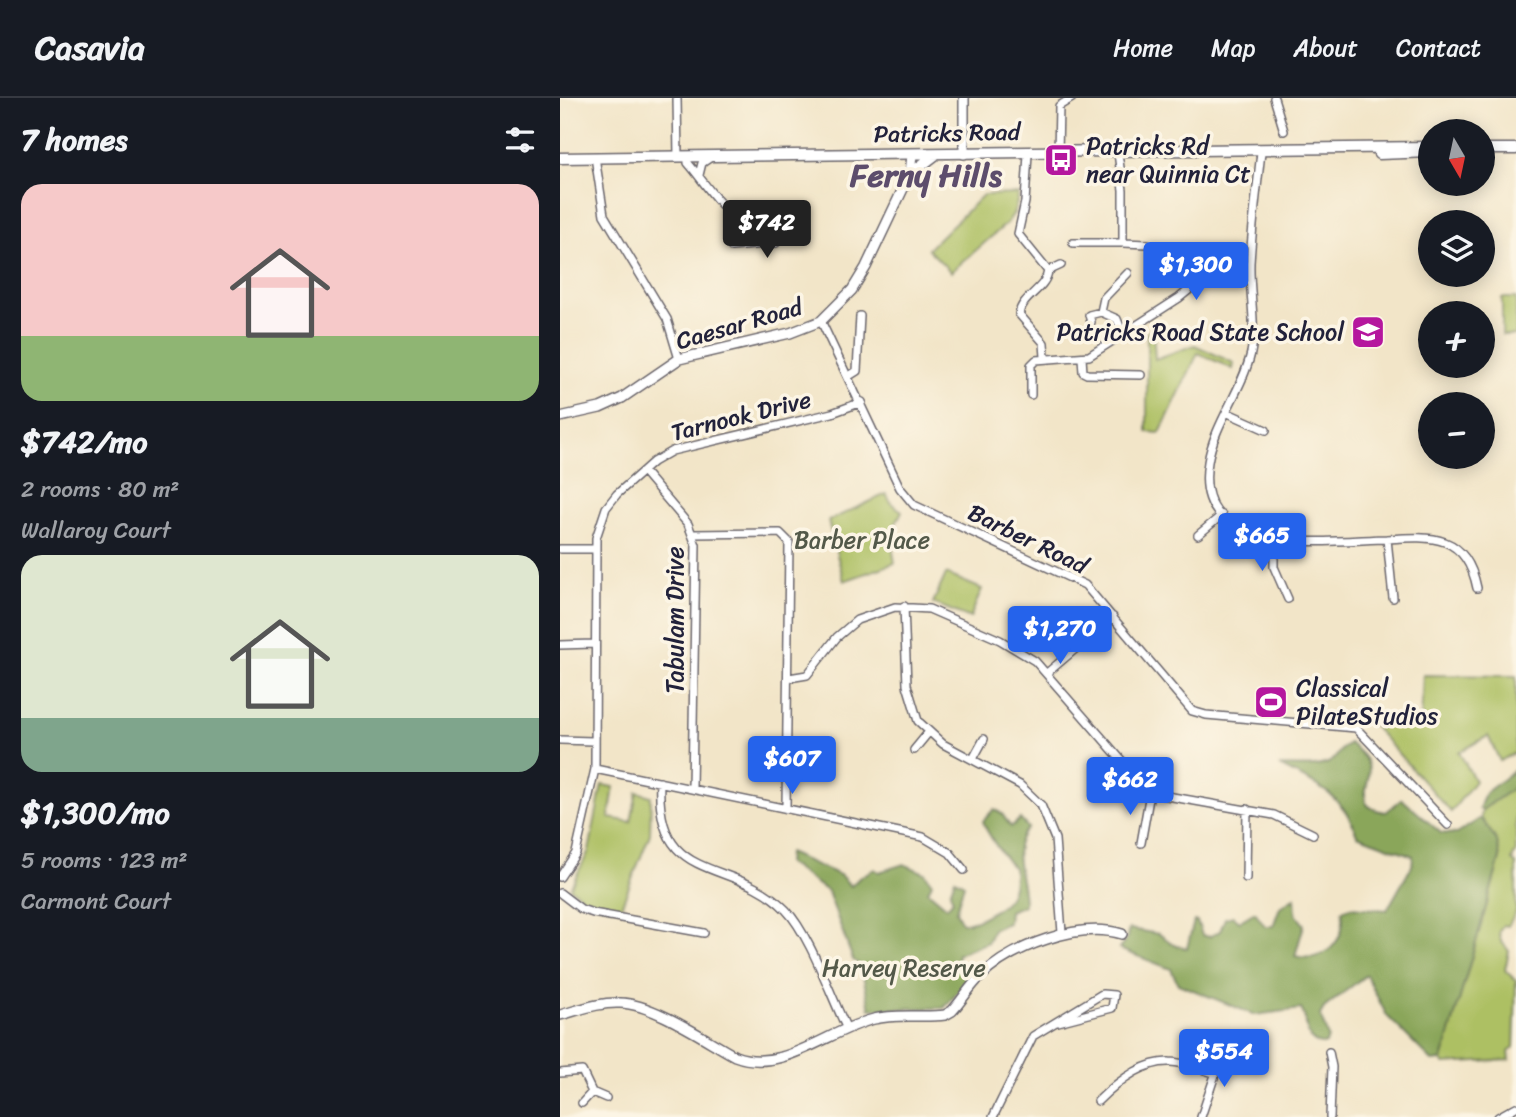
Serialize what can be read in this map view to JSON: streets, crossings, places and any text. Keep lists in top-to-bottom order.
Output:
{
  "streets": {
    "main road": ["Patricks Road"],
    "street": [
      "Caesar Road",
      "Tarnook Drive",
      "Barber Road",
      "Tabulam Drive"
    ]
  },
  "crossings": [
    ["Patricks Road", "Caesar Road"],
    ["Caesar Road", "Barber Road"],
    ["Tarnook Drive", "Barber Road"],
    ["Tarnook Drive", "Tabulam Drive"]
  ],
  "districts": ["Ferny Hills"],
  "parks": ["Barber Place", "Harvey Reserve"],
  "places": {
    "bus stop": ["Patricks Rd near Quinnia Ct"],
    "school or university": ["Patricks Road State School"],
    "sports": ["Classical PilateStudios"]
  },
  "north": "bottom",
  "page": {
    "header": "Casavia",
    "nav": [
      "Home",
      "Map",
      "About",
      "Contact"
    ],
    "heading": "7 homes",
    "map_buttons": ["+", "−"],
    "list": [
      {
        "name": "$742/mo",
        "note": "2 rooms · 80 m² · Wallaroy Court"
      },
      {
        "name": "$1,300/mo",
        "note": "5 rooms · 123 m² · Carmont Court"
      }
    ],
    "price": [
      "$742",
      "$1,300",
      "$665",
      "$1,270",
      "$607",
      "$662",
      "$554"
    ]
  }
}
